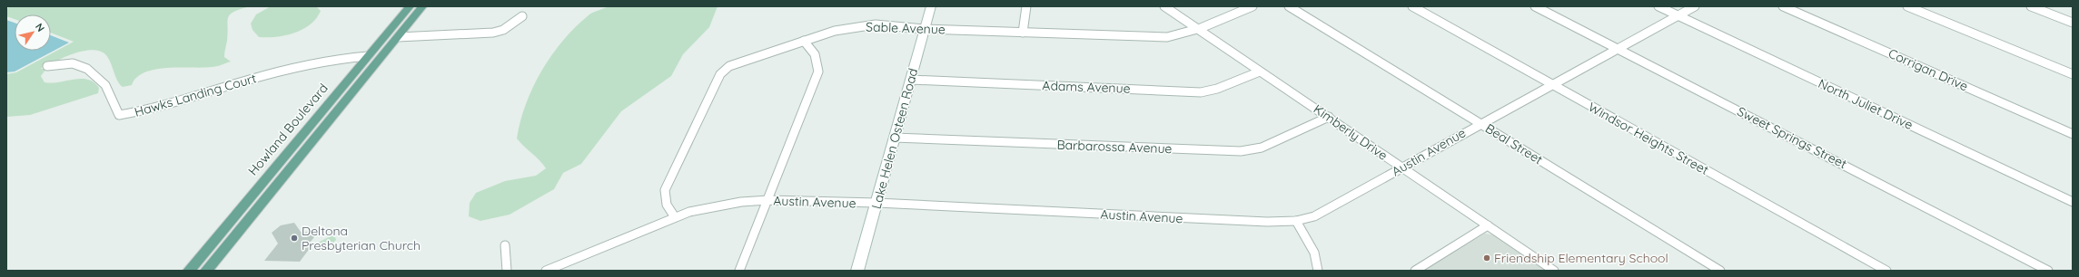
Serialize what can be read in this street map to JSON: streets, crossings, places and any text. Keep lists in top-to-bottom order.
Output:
{
  "streets": {
    "main road": ["Howland Boulevard"],
    "street": [
      "Sable Avenue",
      "Corrigan Drive",
      "Adams Avenue",
      "Hawks Landing Court",
      "North Juliet Drive",
      "Kimberly Drive",
      "Sweet Springs Street",
      "Lake Helen Osteen Road",
      "Windsor Heights Street",
      "Beal Street",
      "Barbarossa Avenue",
      "Austin Avenue"
    ]
  },
  "crossings": [
    ["Sable Avenue", "Kimberly Drive"],
    ["Sable Avenue", "Lake Helen Osteen Road"],
    ["Sable Avenue", "Austin Avenue"],
    ["Adams Avenue", "Kimberly Drive"],
    ["Adams Avenue", "Lake Helen Osteen Road"],
    ["Hawks Landing Court", "Howland Boulevard"],
    ["North Juliet Drive", "Austin Avenue"],
    ["Kimberly Drive", "Barbarossa Avenue"],
    ["Kimberly Drive", "Austin Avenue"],
    ["Sweet Springs Street", "Austin Avenue"],
    ["Lake Helen Osteen Road", "Barbarossa Avenue"],
    ["Lake Helen Osteen Road", "Austin Avenue"],
    ["Windsor Heights Street", "Austin Avenue"],
    ["Beal Street", "Austin Avenue"]
  ],
  "places": ["Deltona Presbyterian Church", "Friendship Elementary School"],
  "north": "top right"
}
